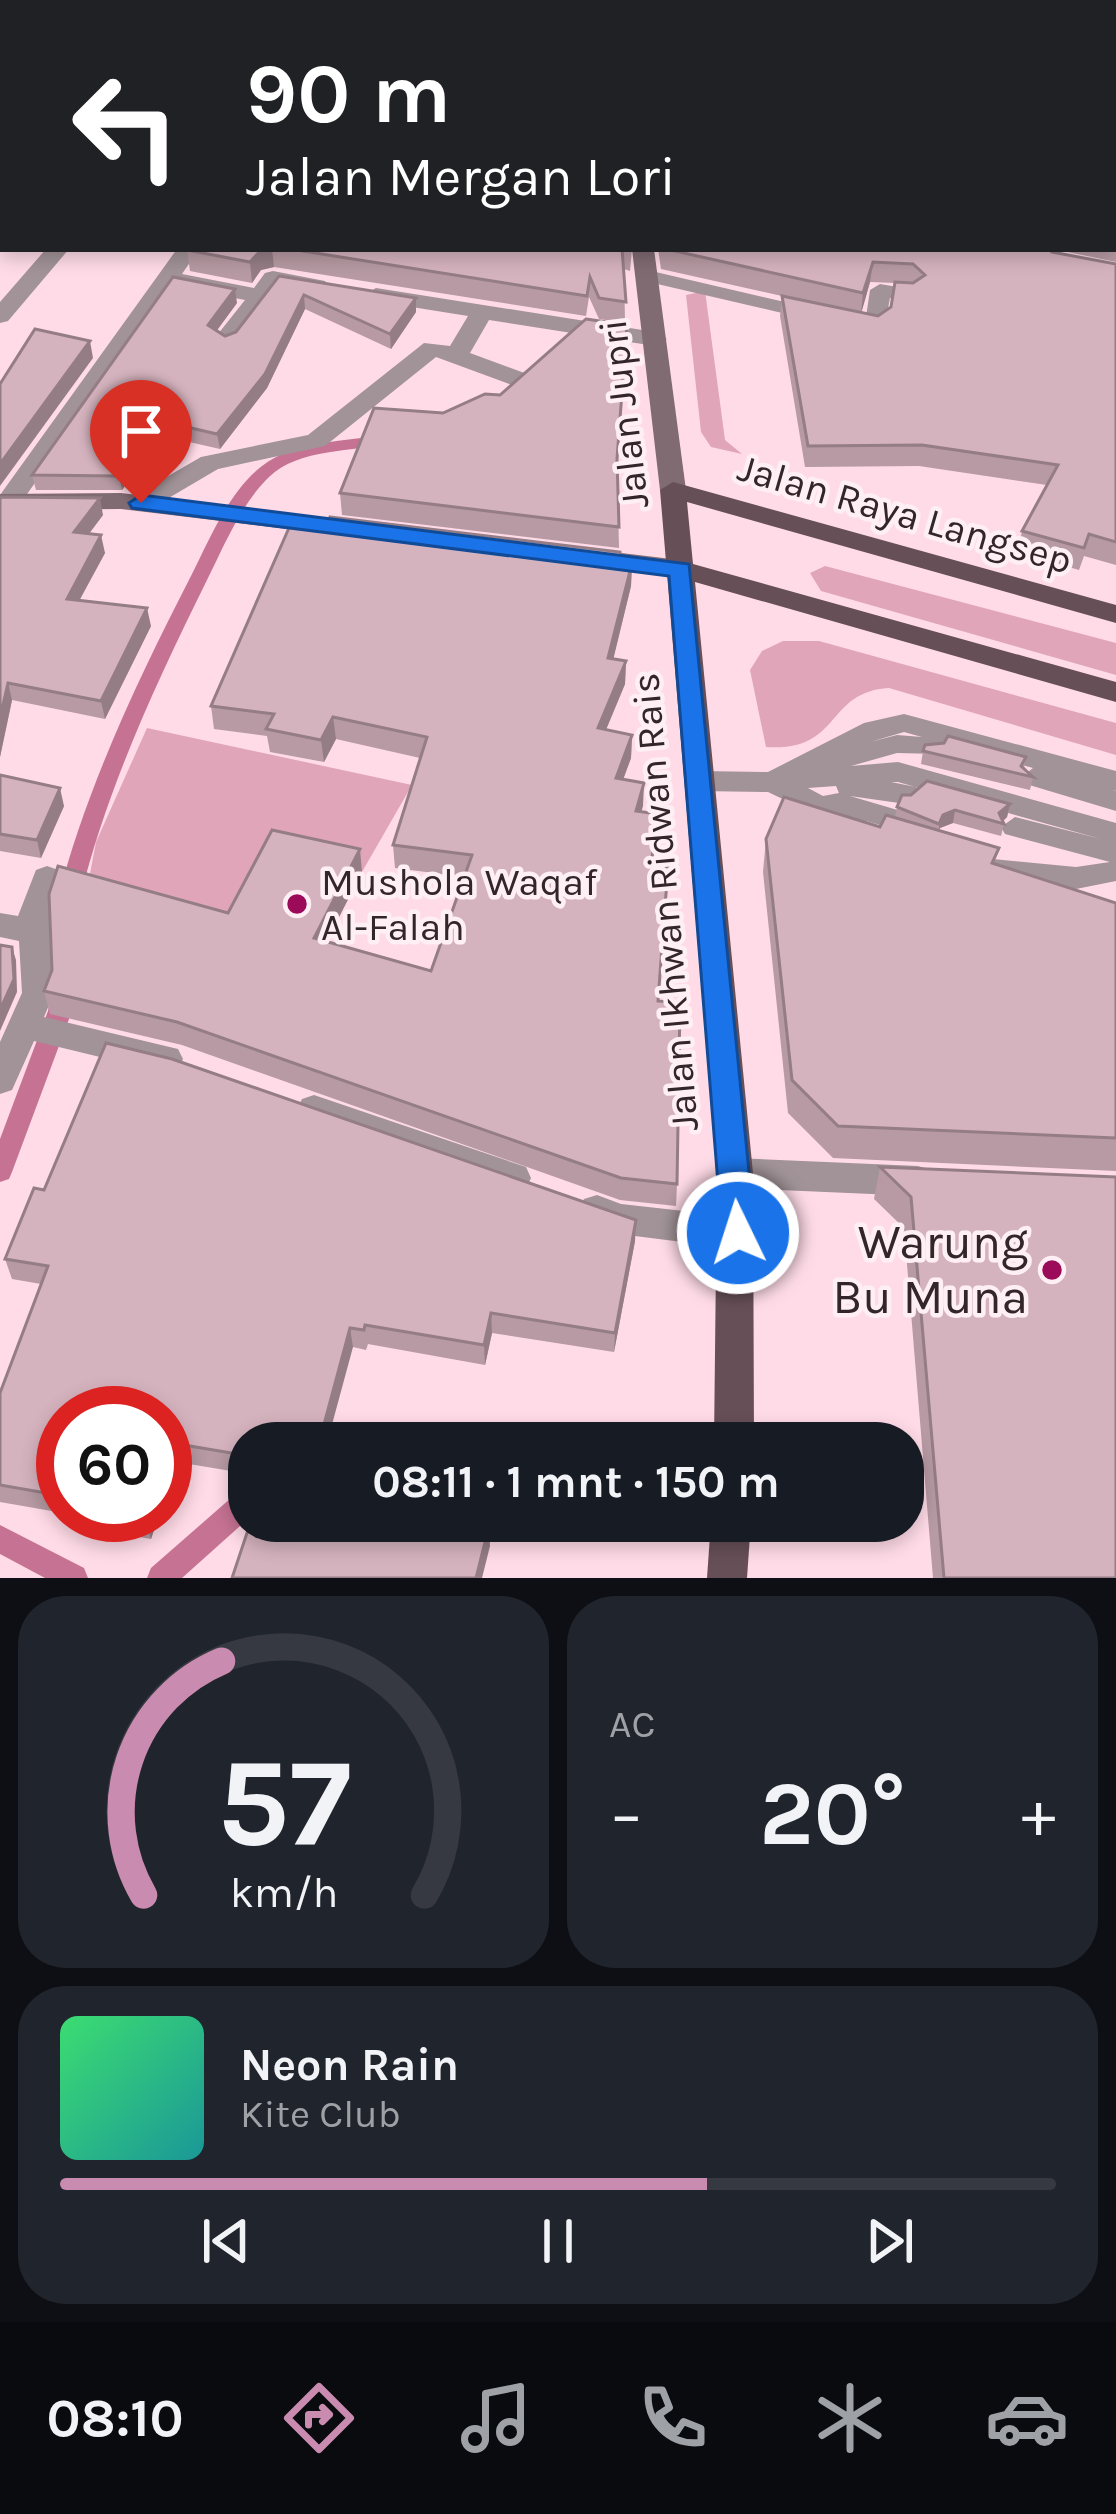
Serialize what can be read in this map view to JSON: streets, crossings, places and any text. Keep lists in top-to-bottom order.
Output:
{
  "streets": {
    "main road": ["Jalan Jupri", "Jalan Raya Langsep", "Jalan Ikhwan Ridwan Rais"]
  },
  "crossings": [
    ["Jalan Jupri", "Jalan Raya Langsep"],
    ["Jalan Jupri", "Jalan Ikhwan Ridwan Rais"]
  ],
  "places": ["Mushola Waqaf Al-Falah", "Warung Bu Muna"],
  "page": {
    "turn": ["90 m", "Jalan Mergan Lori"],
    "limit": "60",
    "trip": "08:11 · 1 mnt · 150 m",
    "tile": "AC",
    "heat": ["−", "20°", "+"],
    "song": ["Neon Rain", "Kite Club"],
    "tabs": "08:10",
    "gauge": ["57", "km/h"]
  }
}
